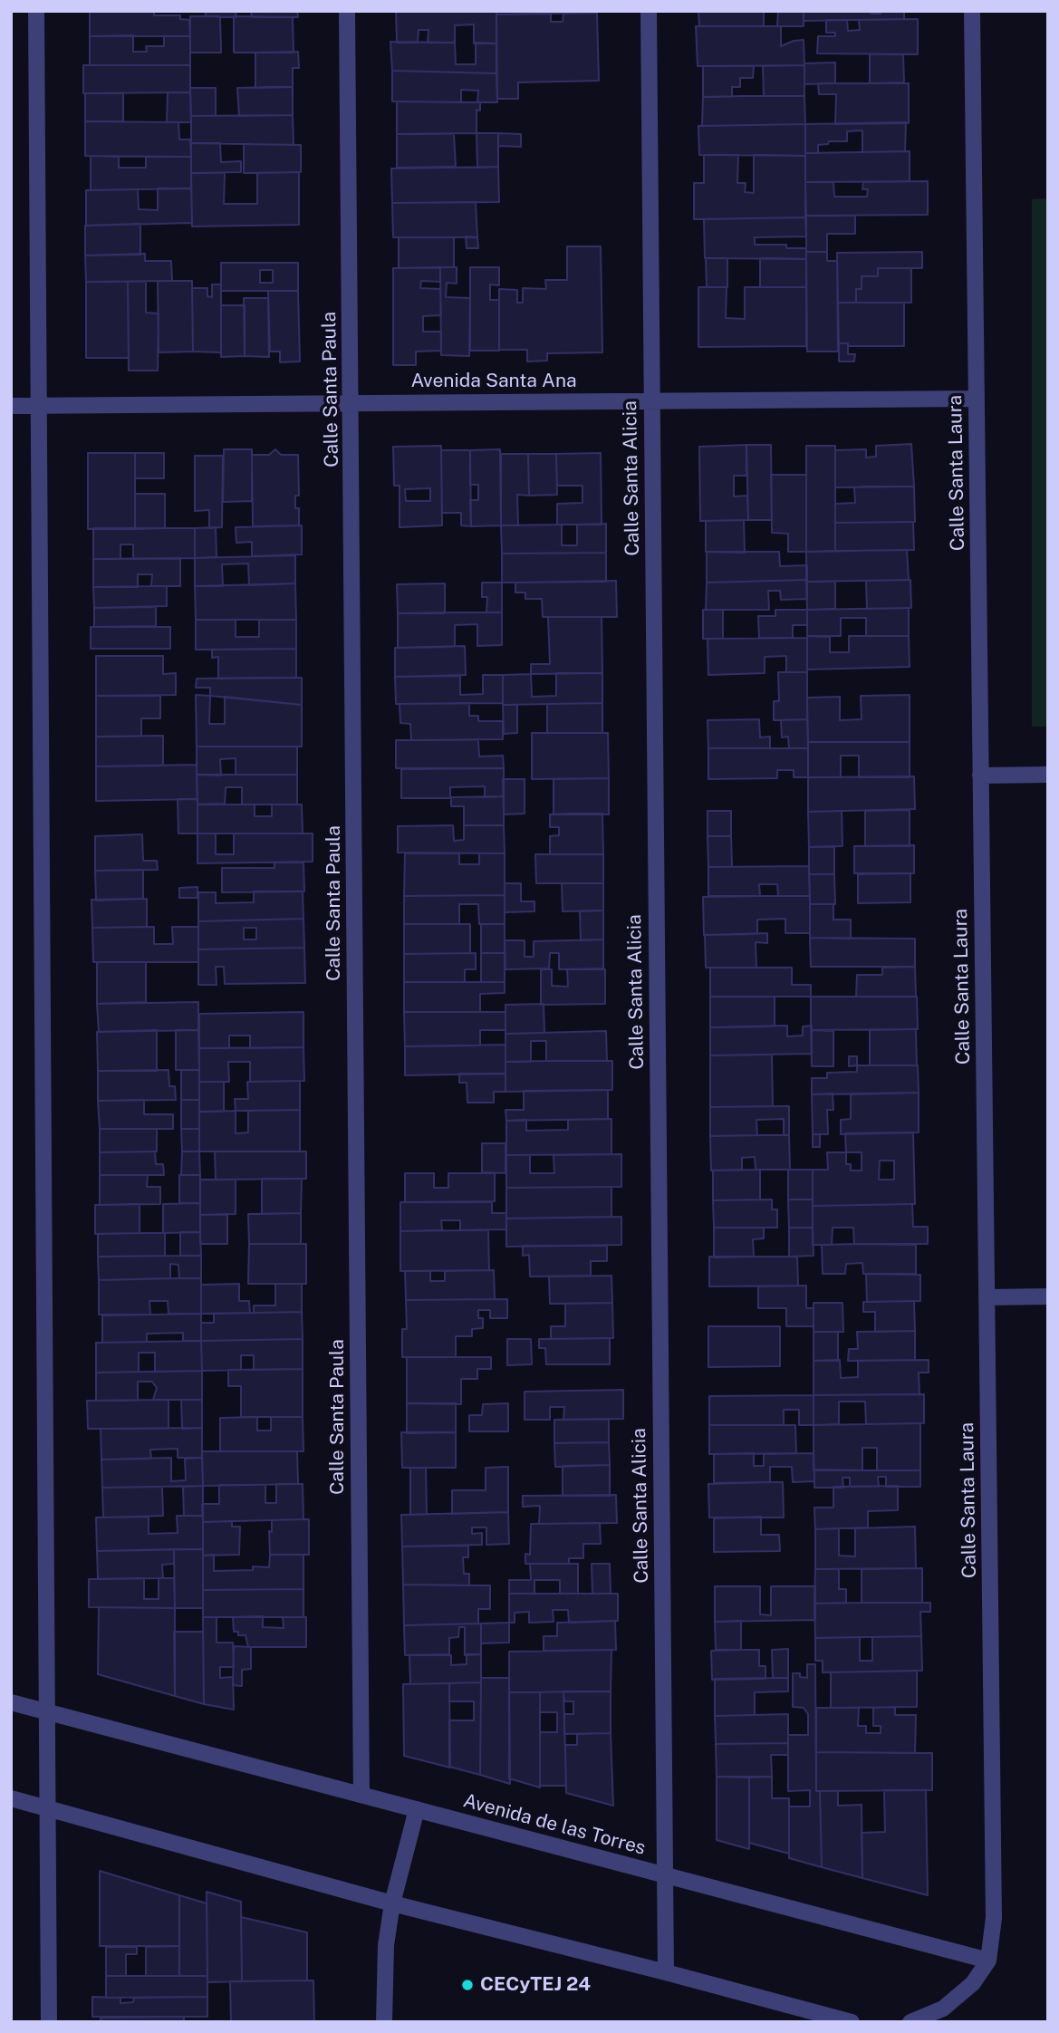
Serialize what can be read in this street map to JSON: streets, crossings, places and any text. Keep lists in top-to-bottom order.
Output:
{
  "streets": {
    "street": [
      "Avenida Santa Ana",
      "Calle Santa Paula",
      "Calle Santa Laura",
      "Calle Santa Alicia",
      "Avenida de las Torres"
    ]
  },
  "crossings": [
    ["Avenida Santa Ana", "Calle Santa Paula"],
    ["Avenida Santa Ana", "Calle Santa Laura"],
    ["Avenida Santa Ana", "Calle Santa Alicia"],
    ["Calle Santa Paula", "Avenida de las Torres"],
    ["Calle Santa Laura", "Avenida de las Torres"],
    ["Calle Santa Alicia", "Avenida de las Torres"]
  ],
  "places": ["CECyTEJ 24"]
}
